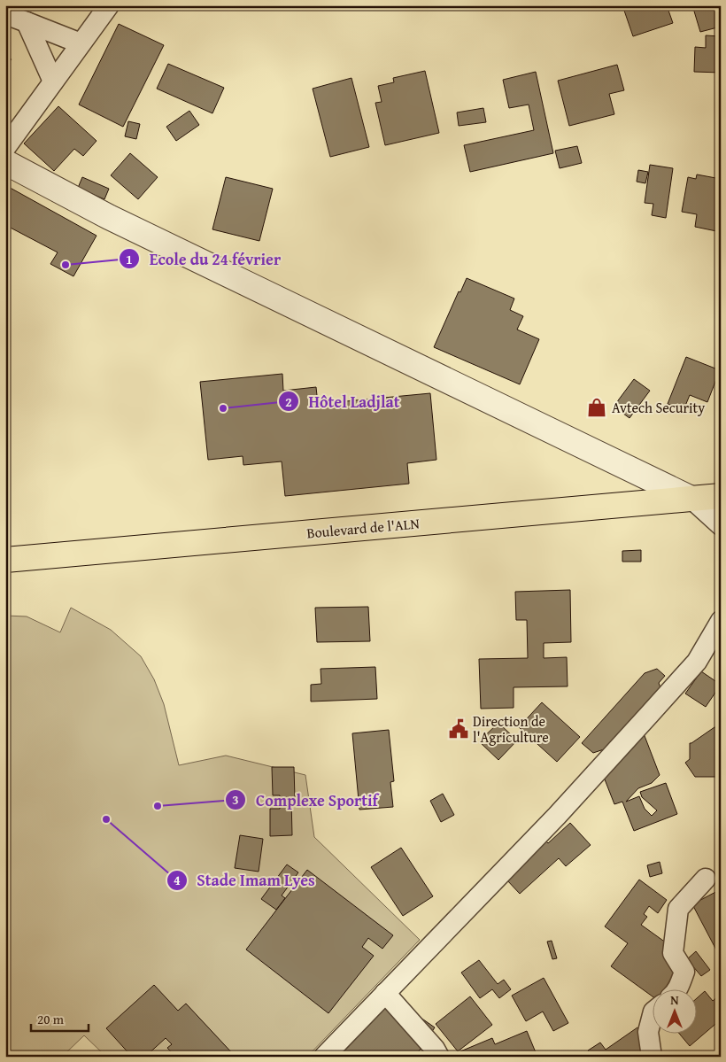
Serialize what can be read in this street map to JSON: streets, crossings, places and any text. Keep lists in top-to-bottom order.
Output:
{
  "streets": {
    "main road": ["Boulevard de l'ALN"]
  },
  "places": {
    "other": [
      "Ecole du 24 février",
      "Hôtel Ladjlat",
      "Complexe Sportif",
      "Stade Imam Lyes"
    ],
    "shop": ["Avtech Security"],
    "public building": ["Direction de l'Agriculture"]
  },
  "scale_bar": "20 m",
  "north": "top"
}
